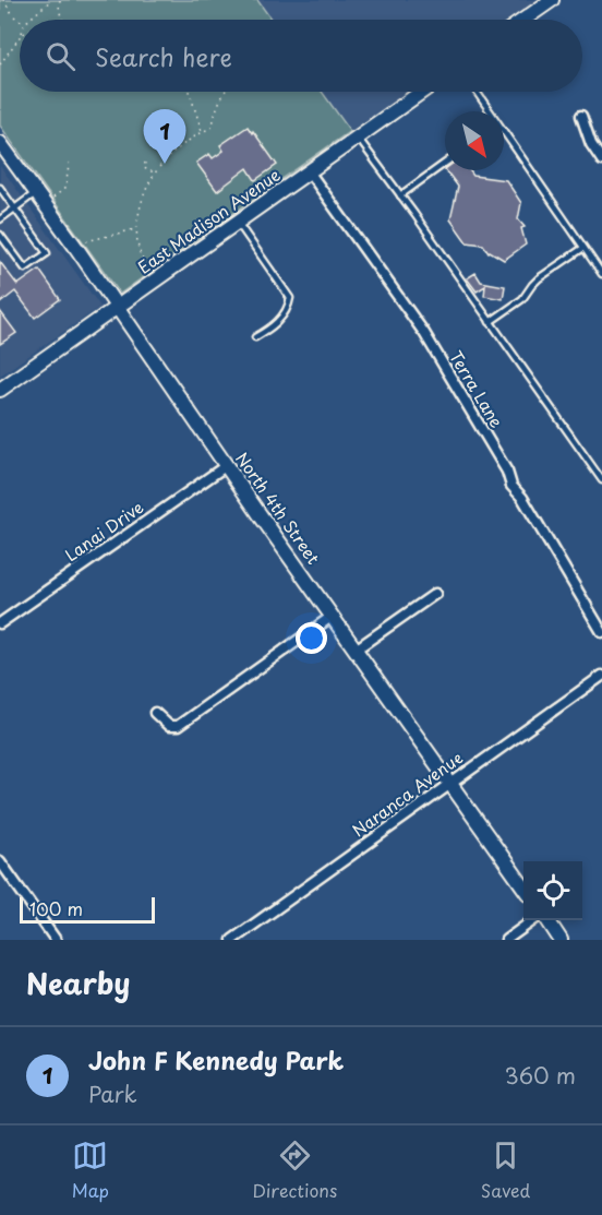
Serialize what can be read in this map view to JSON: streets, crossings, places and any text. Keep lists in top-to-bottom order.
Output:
{
  "streets": {
    "street": [
      "East Madison Avenue",
      "Terra Lane",
      "North 4th Street",
      "Lanai Drive",
      "Naranca Avenue"
    ]
  },
  "crossings": [
    ["East Madison Avenue", "Terra Lane"],
    ["East Madison Avenue", "North 4th Street"],
    ["North 4th Street", "Lanai Drive"],
    ["North 4th Street", "Naranca Avenue"]
  ],
  "scale_bar": "100 m",
  "north": "bottom right",
  "page": {
    "search": "Search here",
    "pins": "1",
    "scale": "100 m",
    "heading": "Nearby",
    "list": [
      {
        "mark": "1",
        "name": "John F Kennedy Park",
        "note": "Park",
        "value": "360 m"
      }
    ],
    "nav": ["Map", "Directions", "Saved"]
  }
}
